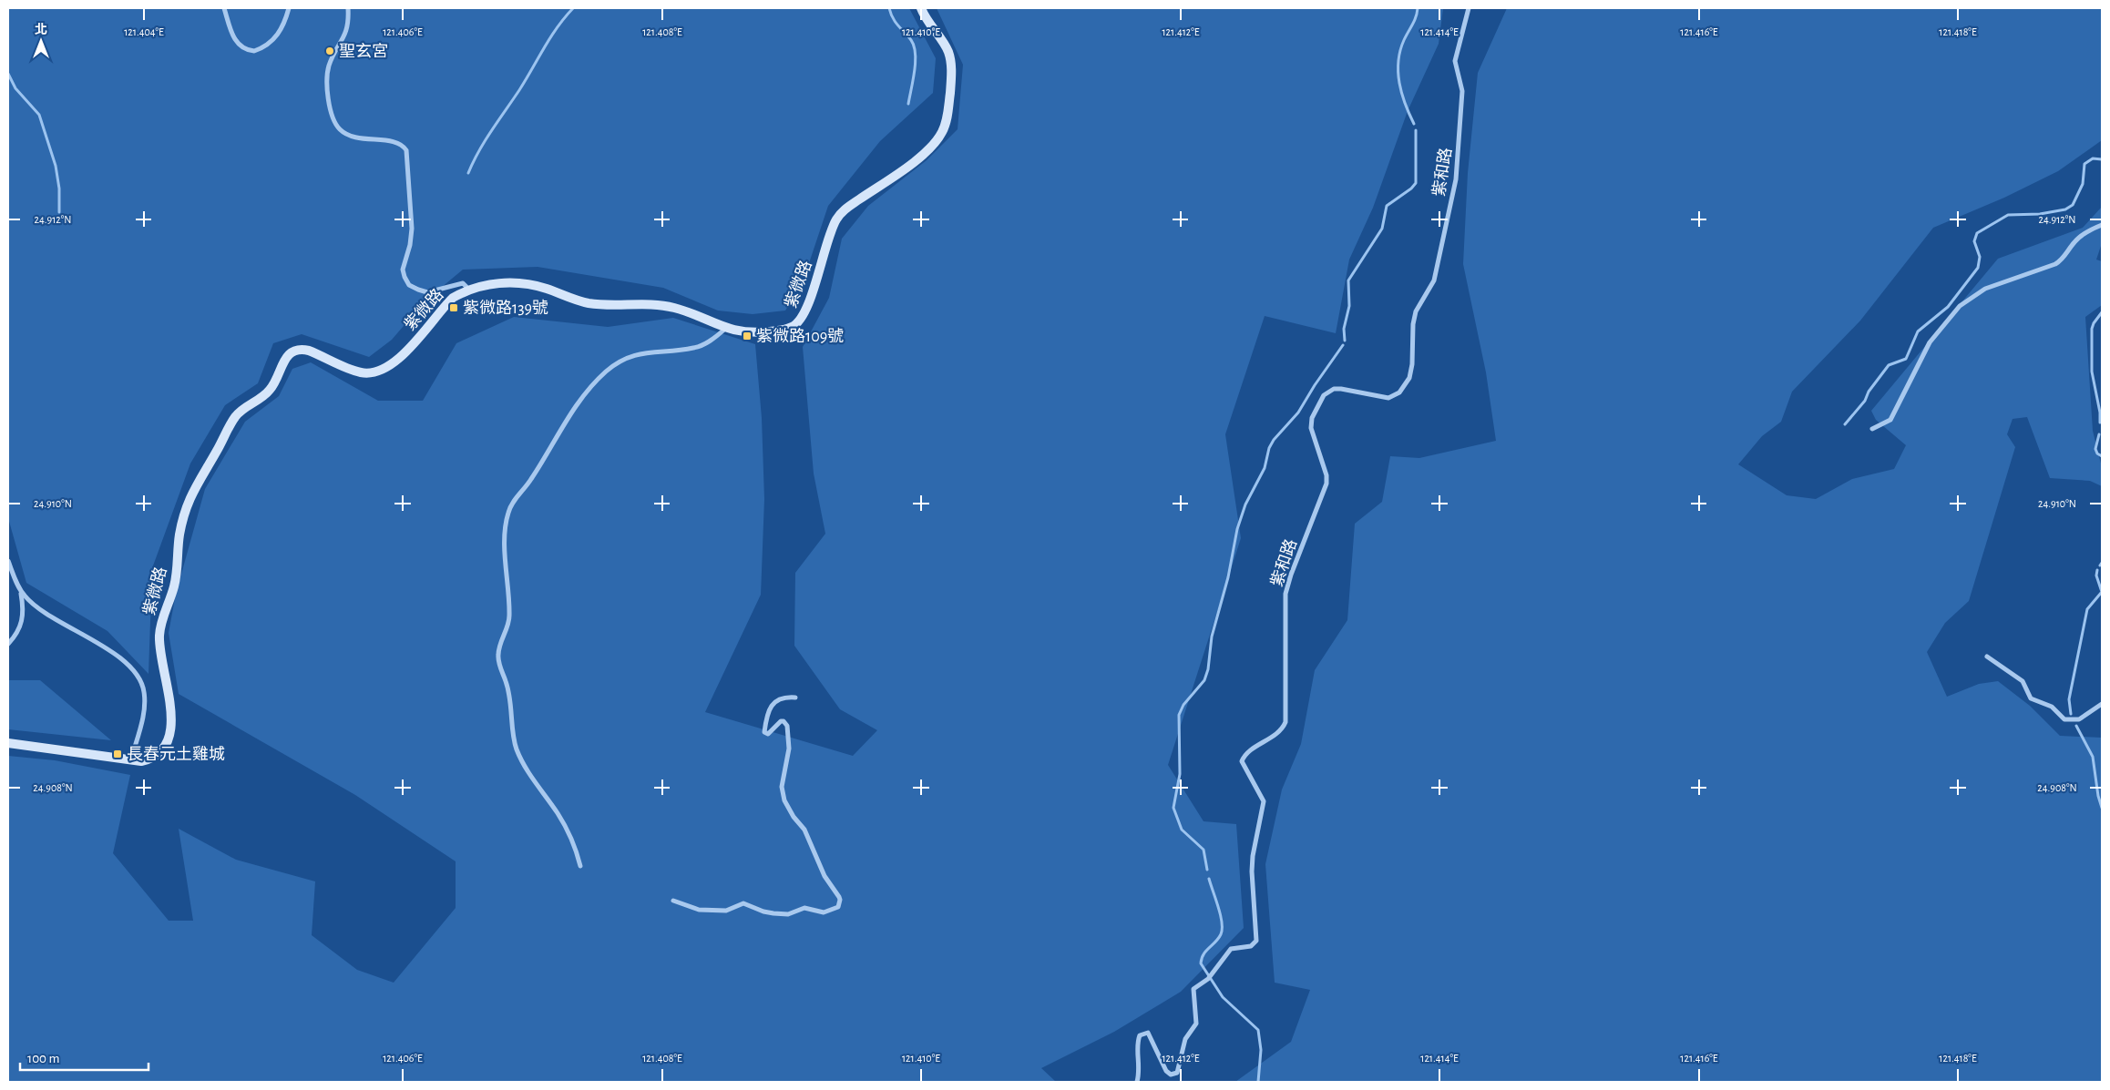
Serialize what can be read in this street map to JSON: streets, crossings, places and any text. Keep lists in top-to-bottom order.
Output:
{
  "streets": {
    "street": ["紫和路", "紫微路"]
  },
  "places": {
    "other": ["聖玄宮"],
    "transit": ["紫微路139號", "紫微路109號", "長春元土雞城"]
  },
  "scale_bar": "100 m",
  "north": "top",
  "coordinates": [
    "121.404°E",
    "121.406°E",
    "121.408°E",
    "121.410°E",
    "121.412°E",
    "121.414°E",
    "121.416°E",
    "121.418°E",
    "24.912°N",
    "24.910°N",
    "24.908°N"
  ]
}
